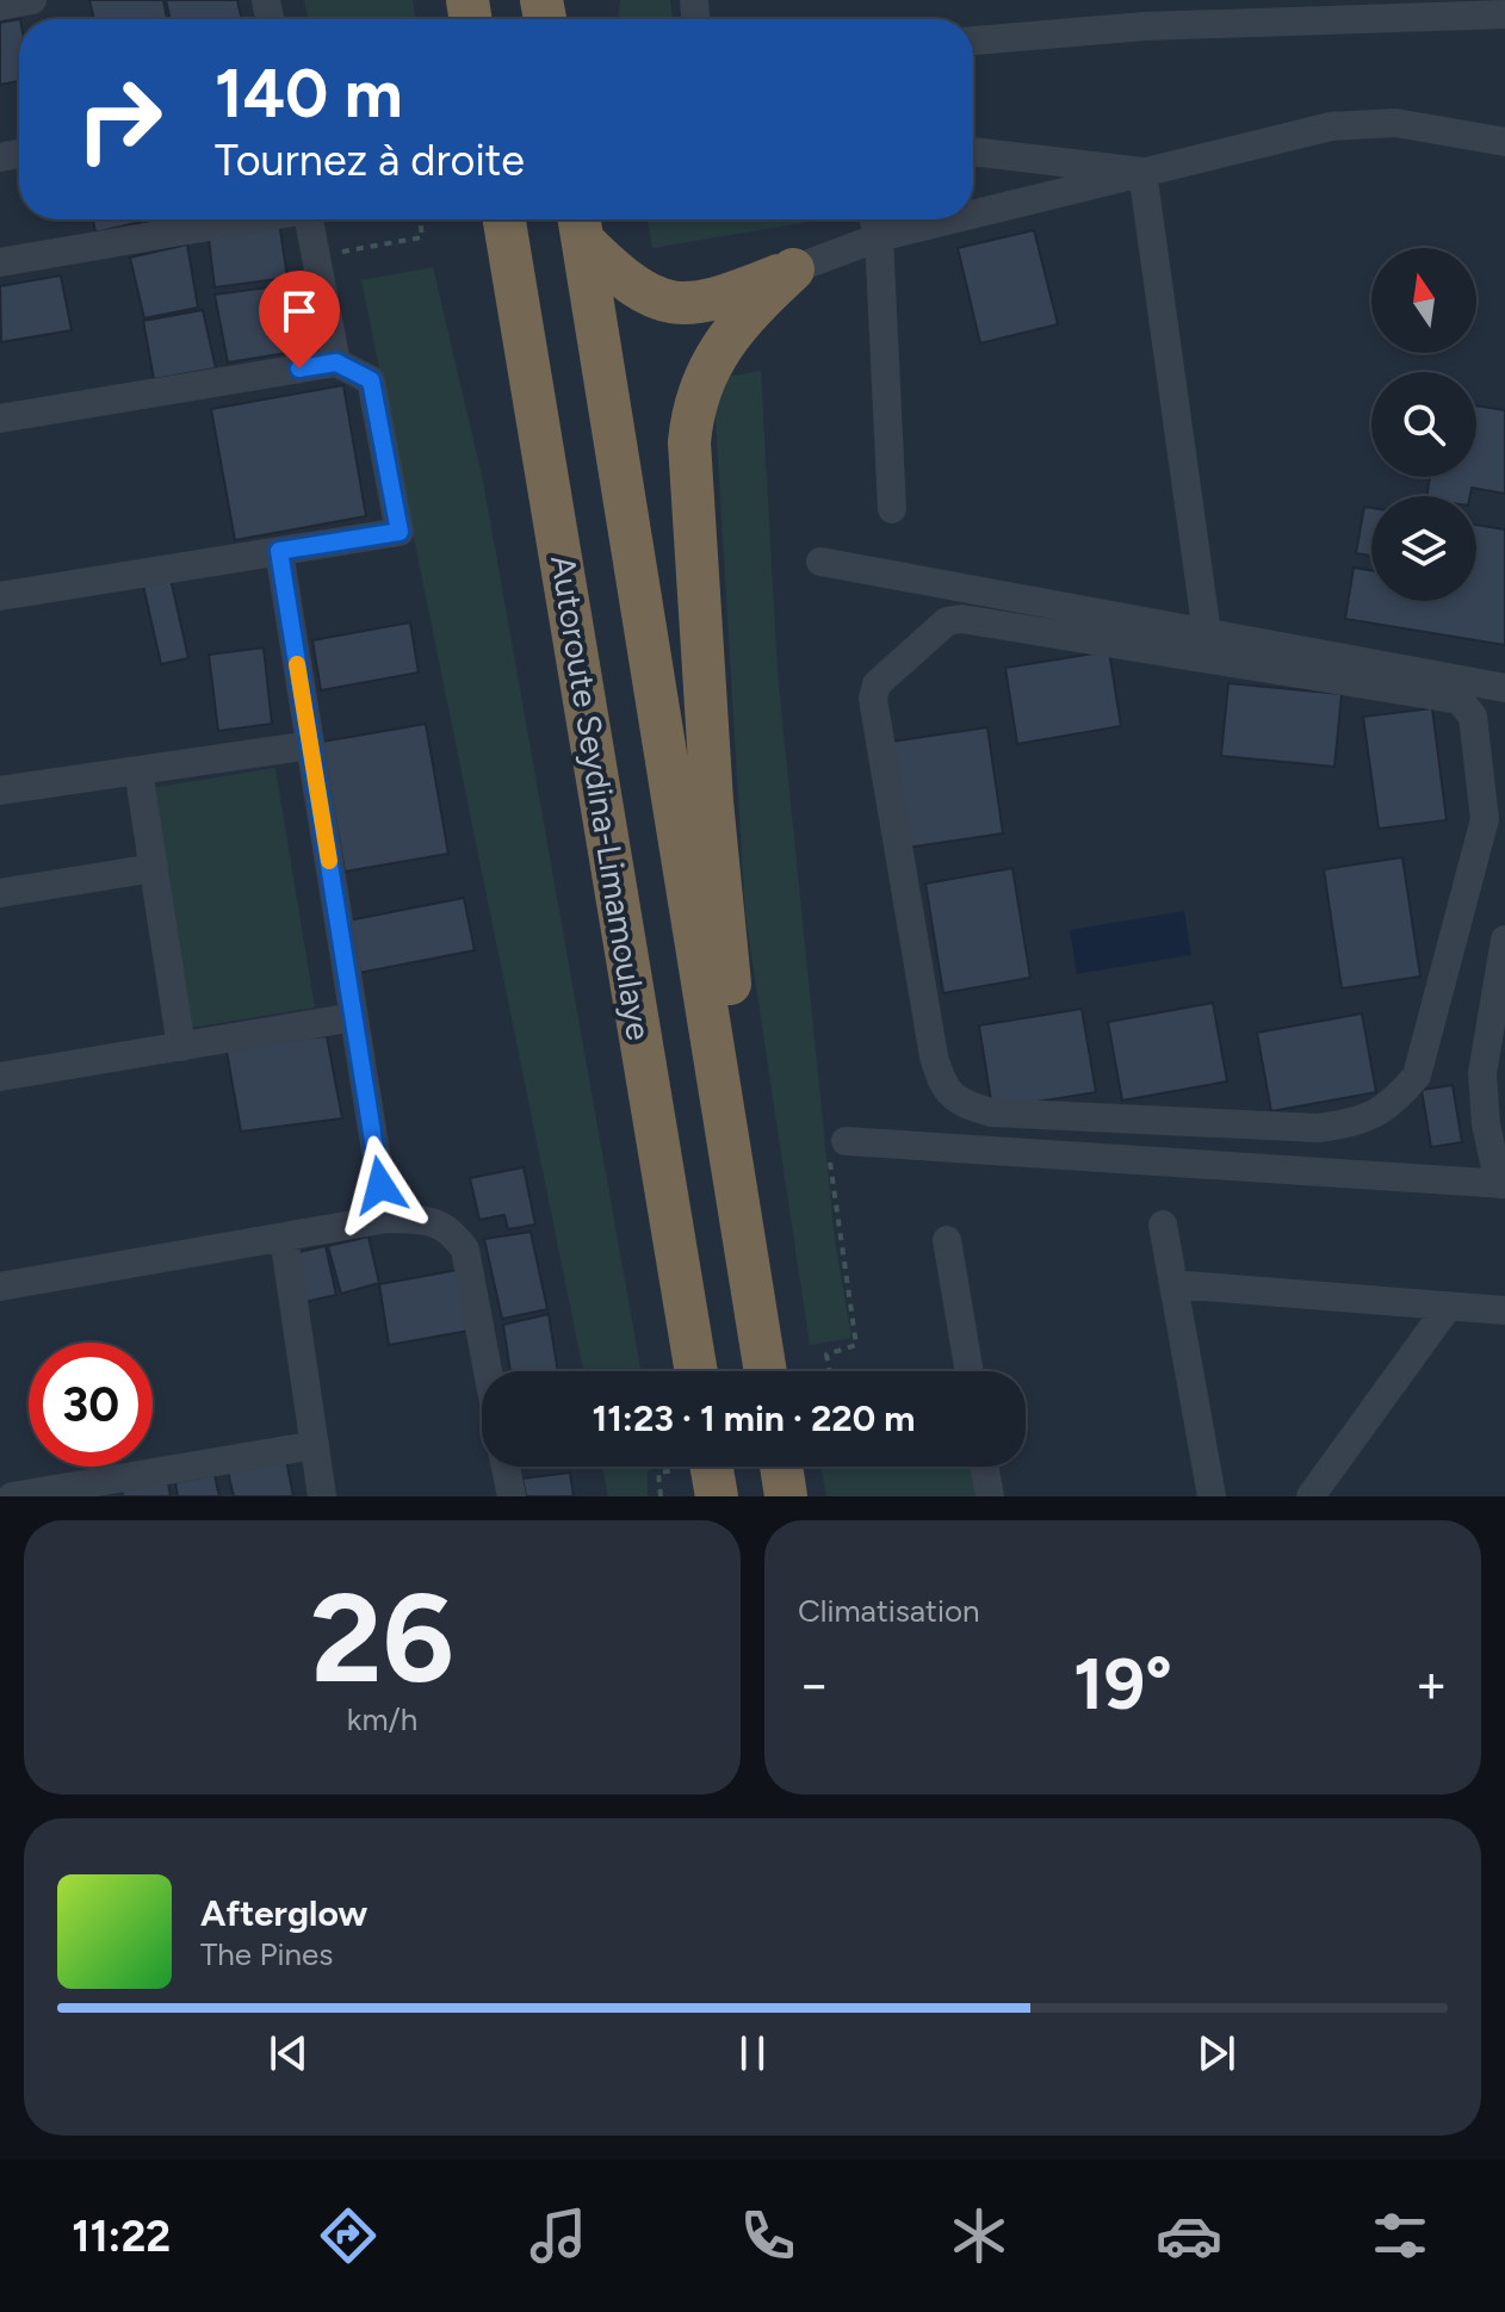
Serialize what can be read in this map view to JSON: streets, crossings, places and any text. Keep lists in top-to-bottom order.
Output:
{
  "streets": {
    "highway": ["Autoroute Seydina-Limamoulaye"]
  },
  "north": "top",
  "page": {
    "turn": ["140 m", "Tournez à droite"],
    "limit": "30",
    "trip": "11:23 · 1 min · 220 m",
    "tile": [
      ["26", "km/h"],
      "Climatisation"
    ],
    "heat": ["−", "19°", "+"],
    "song": ["Afterglow", "The Pines"],
    "tabs": "11:22"
  }
}
